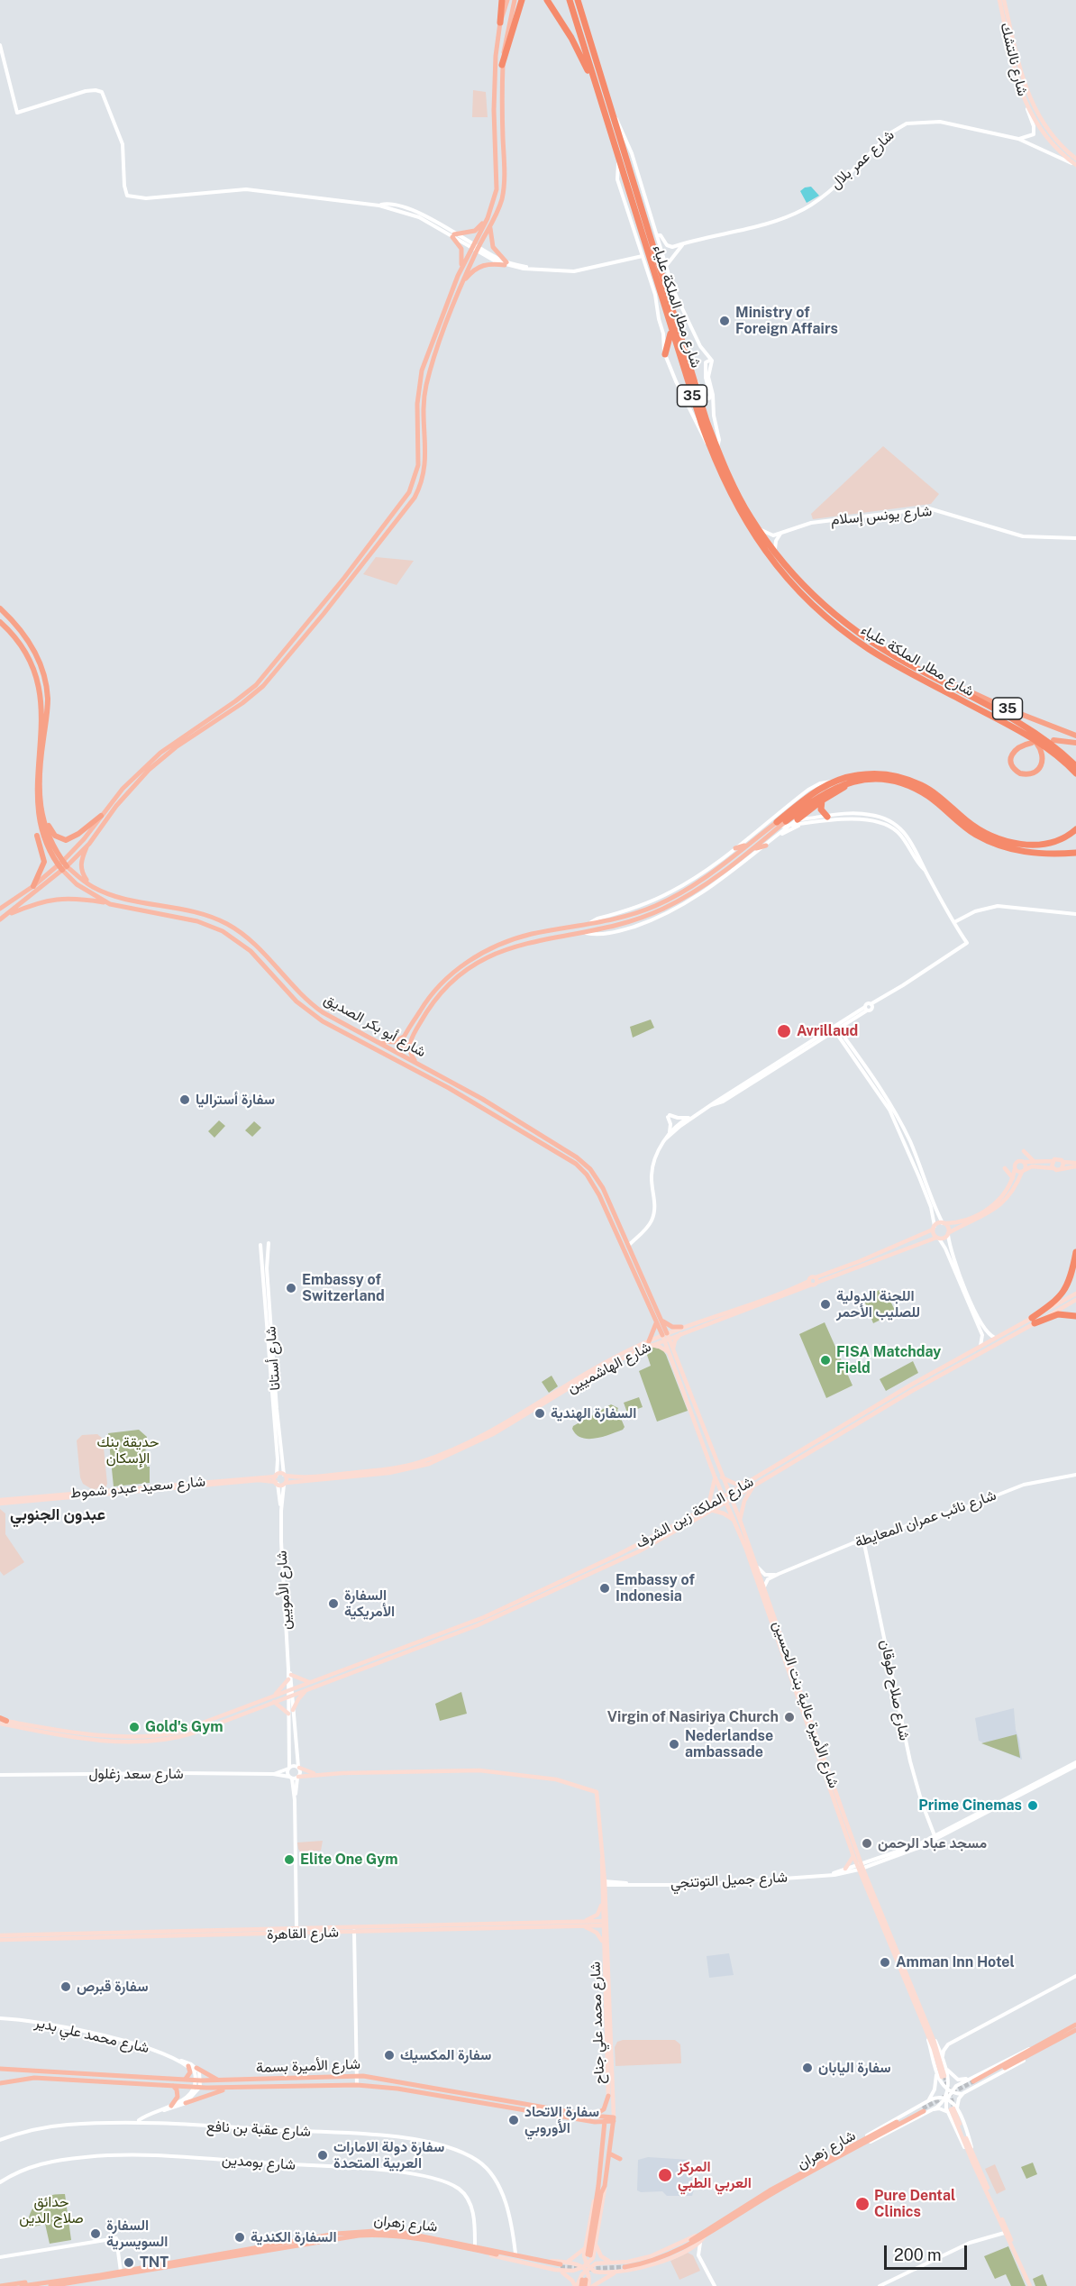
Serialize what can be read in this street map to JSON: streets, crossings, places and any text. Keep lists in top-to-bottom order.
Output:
{
  "streets": {
    "highway": ["شارع مطار الملكة علياء", "35", "شارع أبو بكر الصديق"],
    "main road": [
      "شارع نالتشك",
      "شارع الهاشميين",
      "شارع سعيد عبدو شموط",
      "شارع الملكة زين الشرف",
      "شارع الأميرة عالية بنت الحسين",
      "شارع القاهرة",
      "شارع محمد علي جناح",
      "شارع الأميرة بسمة",
      "شارع زهران"
    ],
    "street": [
      "شارع عمر بلال",
      "شارع يونس إسلام",
      "شارع أستانا",
      "شارع نائب عمران المعايطة",
      "شارع الأمويين",
      "شارع صلاح طوقان",
      "شارع سعد زغلول",
      "شارع جميل التوتنجي",
      "شارع محمد علي بدير",
      "شارع عقبة بن نافع",
      "شارع بومدين"
    ]
  },
  "crossings": [
    ["شارع نالتشك", "شارع عمر بلال"],
    ["شارع مطار الملكة علياء", "35"],
    ["شارع أبو بكر الصديق", "شارع الهاشميين"],
    ["شارع أبو بكر الصديق", "شارع الأميرة عالية بنت الحسين"],
    ["شارع أستانا", "شارع الهاشميين"],
    ["شارع أستانا", "شارع سعيد عبدو شموط"],
    ["شارع الهاشميين", "شارع سعيد عبدو شموط"],
    ["شارع الهاشميين", "شارع الأمويين"],
    ["شارع الهاشميين", "شارع الأميرة عالية بنت الحسين"],
    ["شارع سعيد عبدو شموط", "شارع الأمويين"],
    ["شارع الملكة زين الشرف", "شارع الأمويين"],
    ["شارع الملكة زين الشرف", "شارع الأميرة عالية بنت الحسين"],
    ["شارع نائب عمران المعايطة", "شارع صلاح طوقان"],
    ["شارع نائب عمران المعايطة", "شارع الأميرة عالية بنت الحسين"],
    ["شارع الأمويين", "شارع سعد زغلول"],
    ["شارع الأميرة عالية بنت الحسين", "شارع جميل التوتنجي"],
    ["شارع جميل التوتنجي", "شارع محمد علي جناح"],
    ["شارع القاهرة", "شارع محمد علي جناح"],
    ["شارع محمد علي جناح", "شارع الأميرة بسمة"],
    ["شارع محمد علي بدير", "شارع الأميرة بسمة"],
    ["شارع زهران", "شارع بومدين"]
  ],
  "districts": ["عبدون الجنوبي"],
  "parks": ["حديقة بنك الإسكان", "حدائق صلاح الدين"],
  "places": [
    "Ministry of Foreign Affairs",
    "Avrillaud",
    "سفارة أستراليا",
    "Embassy of Switzerland",
    "اللجنة الدولية للصليب الأحمر",
    "FISA Matchday Field",
    "السفارة الهندية",
    "Embassy of Indonesia",
    "السفارة الأمريكية",
    "Virgin of Nasiriya Church",
    "Gold's Gym",
    "Nederlandse ambassade",
    "Prime Cinemas",
    "مسجد عباد الرحمن",
    "Elite One Gym",
    "Amman Inn Hotel",
    "سفارة قبرص",
    "سفارة المكسيك",
    "سفارة اليابان",
    "سفارة الاتحاد الأوروبي",
    "سفارة دولة الامارات العربية المتحدة",
    "المركز العربي الطبي",
    "Pure Dental Clinics",
    "السفارة السويسرية",
    "السفارة الكندية",
    "TNT"
  ],
  "scale_bar": "200 m"
}
